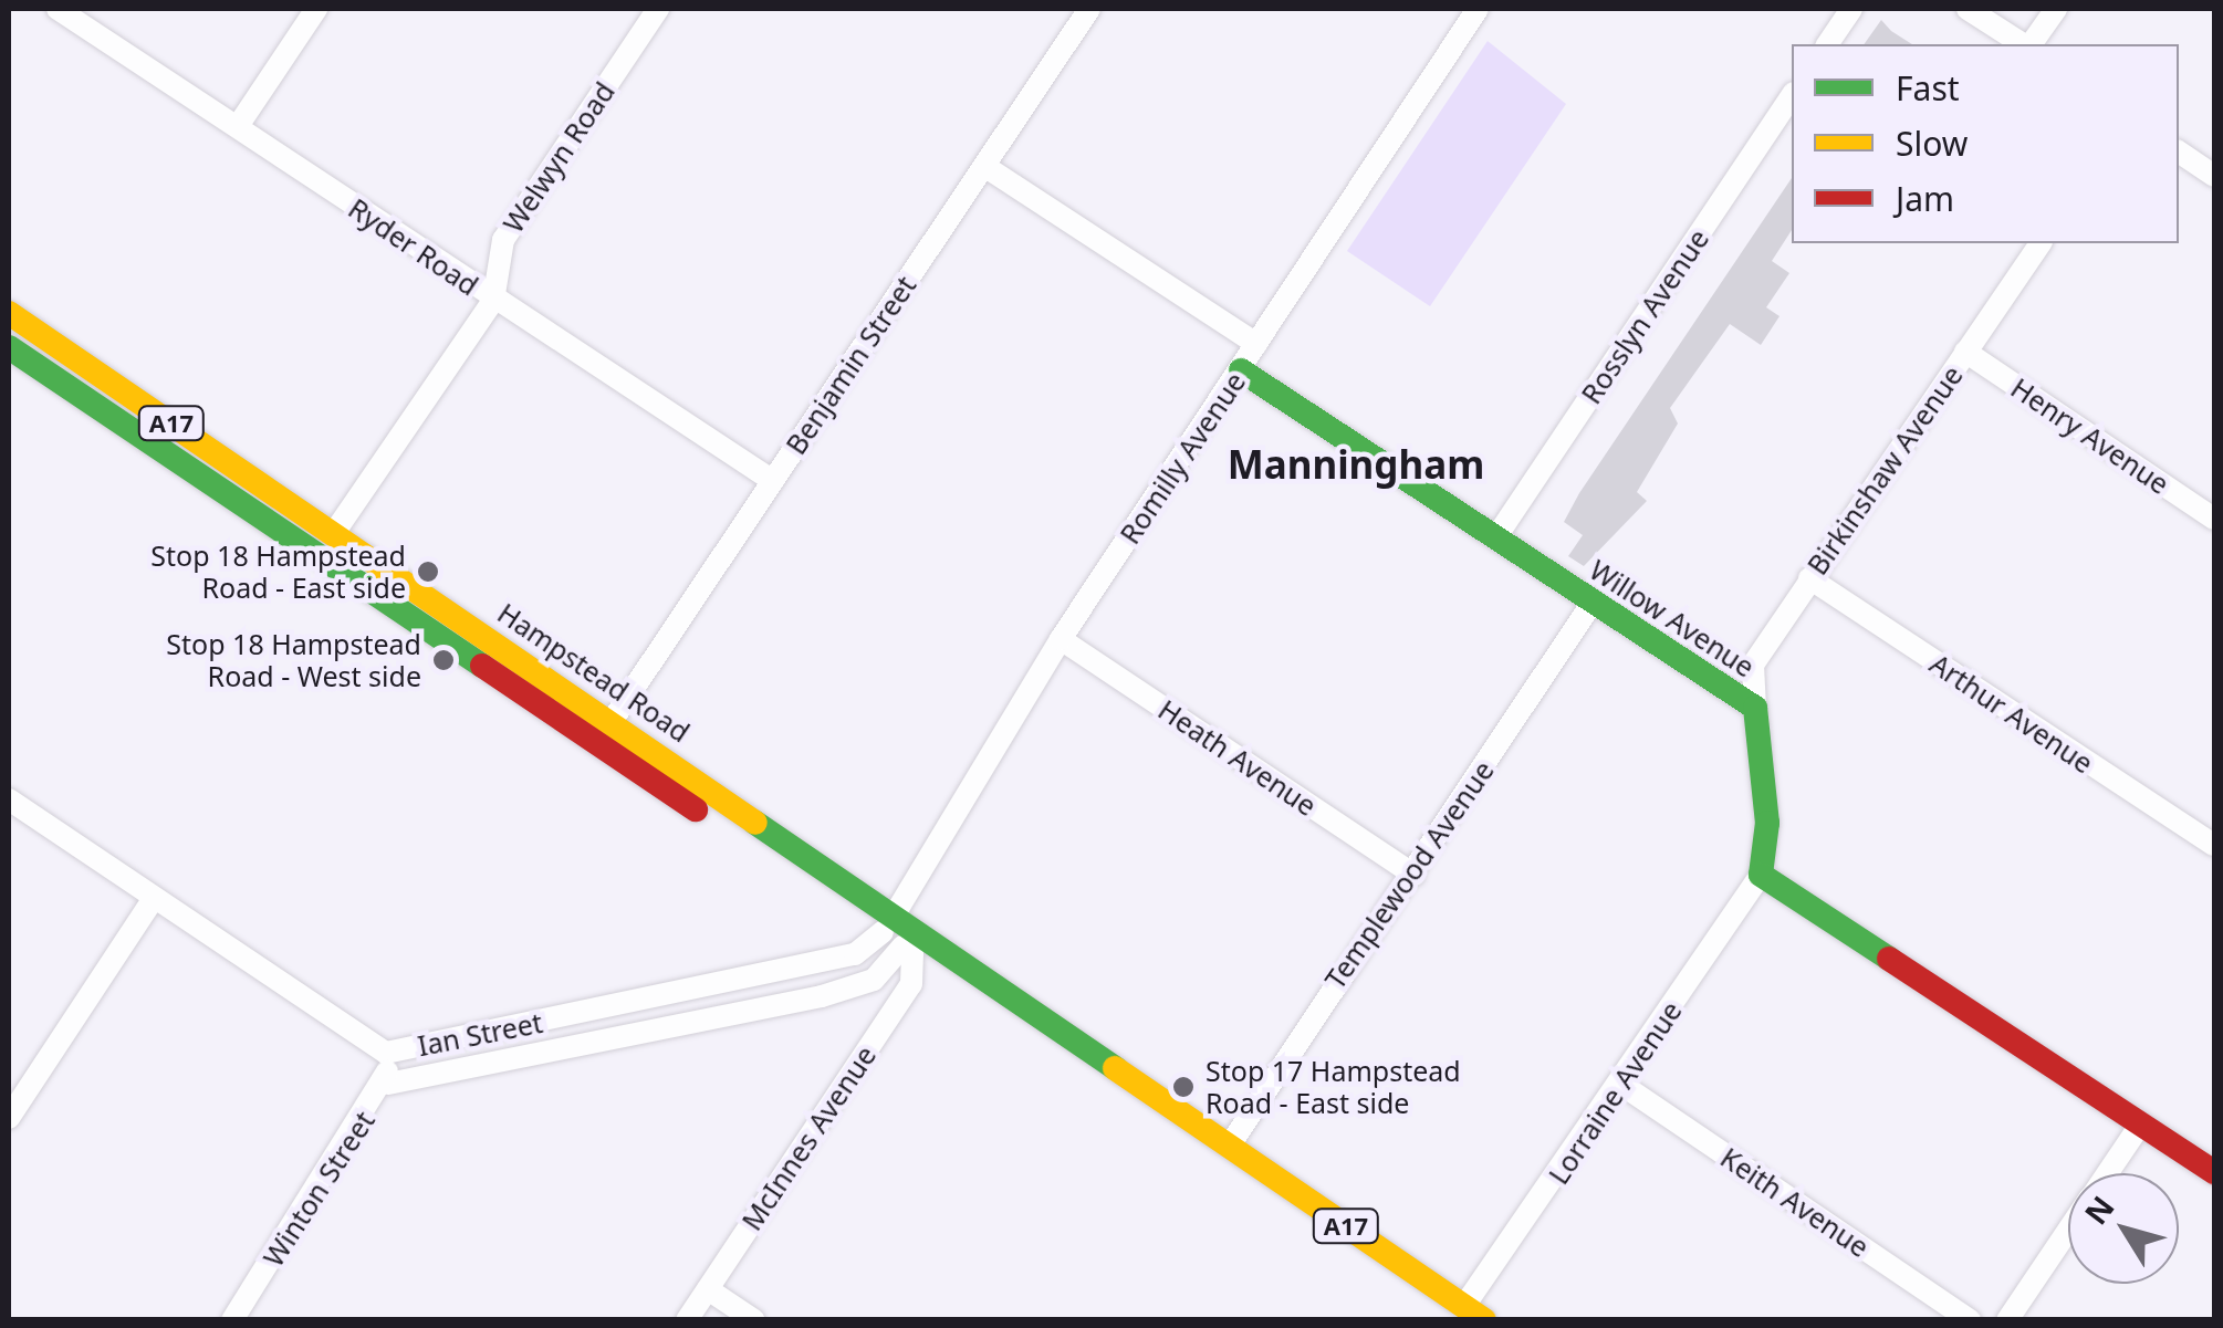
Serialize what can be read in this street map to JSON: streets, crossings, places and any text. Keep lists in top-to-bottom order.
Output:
{
  "streets": {
    "main road": ["A17", "Willow Avenue", "Hampstead Road"],
    "street": [
      "Welwyn Road",
      "Ryder Road",
      "Rosslyn Avenue",
      "Benjamin Street",
      "Henry Avenue",
      "Romilly Avenue",
      "Birkinshaw Avenue",
      "Arthur Avenue",
      "Heath Avenue",
      "Templewood Avenue",
      "Ian Street",
      "Lorraine Avenue",
      "McInnes Avenue",
      "Winton Street",
      "Keith Avenue"
    ]
  },
  "crossings": [
    ["Welwyn Road", "Ryder Road"],
    ["Welwyn Road", "Hampstead Road"],
    ["Ryder Road", "Benjamin Street"],
    ["Rosslyn Avenue", "Willow Avenue"],
    ["Benjamin Street", "Hampstead Road"],
    ["Henry Avenue", "Birkinshaw Avenue"],
    ["Romilly Avenue", "Willow Avenue"],
    ["Romilly Avenue", "Hampstead Road"],
    ["Romilly Avenue", "Heath Avenue"],
    ["Romilly Avenue", "Ian Street"],
    ["Romilly Avenue", "McInnes Avenue"],
    ["Birkinshaw Avenue", "Willow Avenue"],
    ["Birkinshaw Avenue", "Arthur Avenue"],
    ["Willow Avenue", "Templewood Avenue"],
    ["Willow Avenue", "Lorraine Avenue"],
    ["Hampstead Road", "Templewood Avenue"],
    ["Hampstead Road", "Ian Street"],
    ["Hampstead Road", "Lorraine Avenue"],
    ["Hampstead Road", "McInnes Avenue"],
    ["Heath Avenue", "Templewood Avenue"],
    ["Ian Street", "McInnes Avenue"],
    ["Ian Street", "Winton Street"],
    ["Lorraine Avenue", "Keith Avenue"]
  ],
  "districts": ["Manningham"],
  "places": ["Stop 18 Hampstead Road - East side", "Stop 18 Hampstead Road - West side", "Stop 17 Hampstead Road - East side"],
  "legend": ["Fast", "Slow", "Jam"],
  "north": "top left"
}
